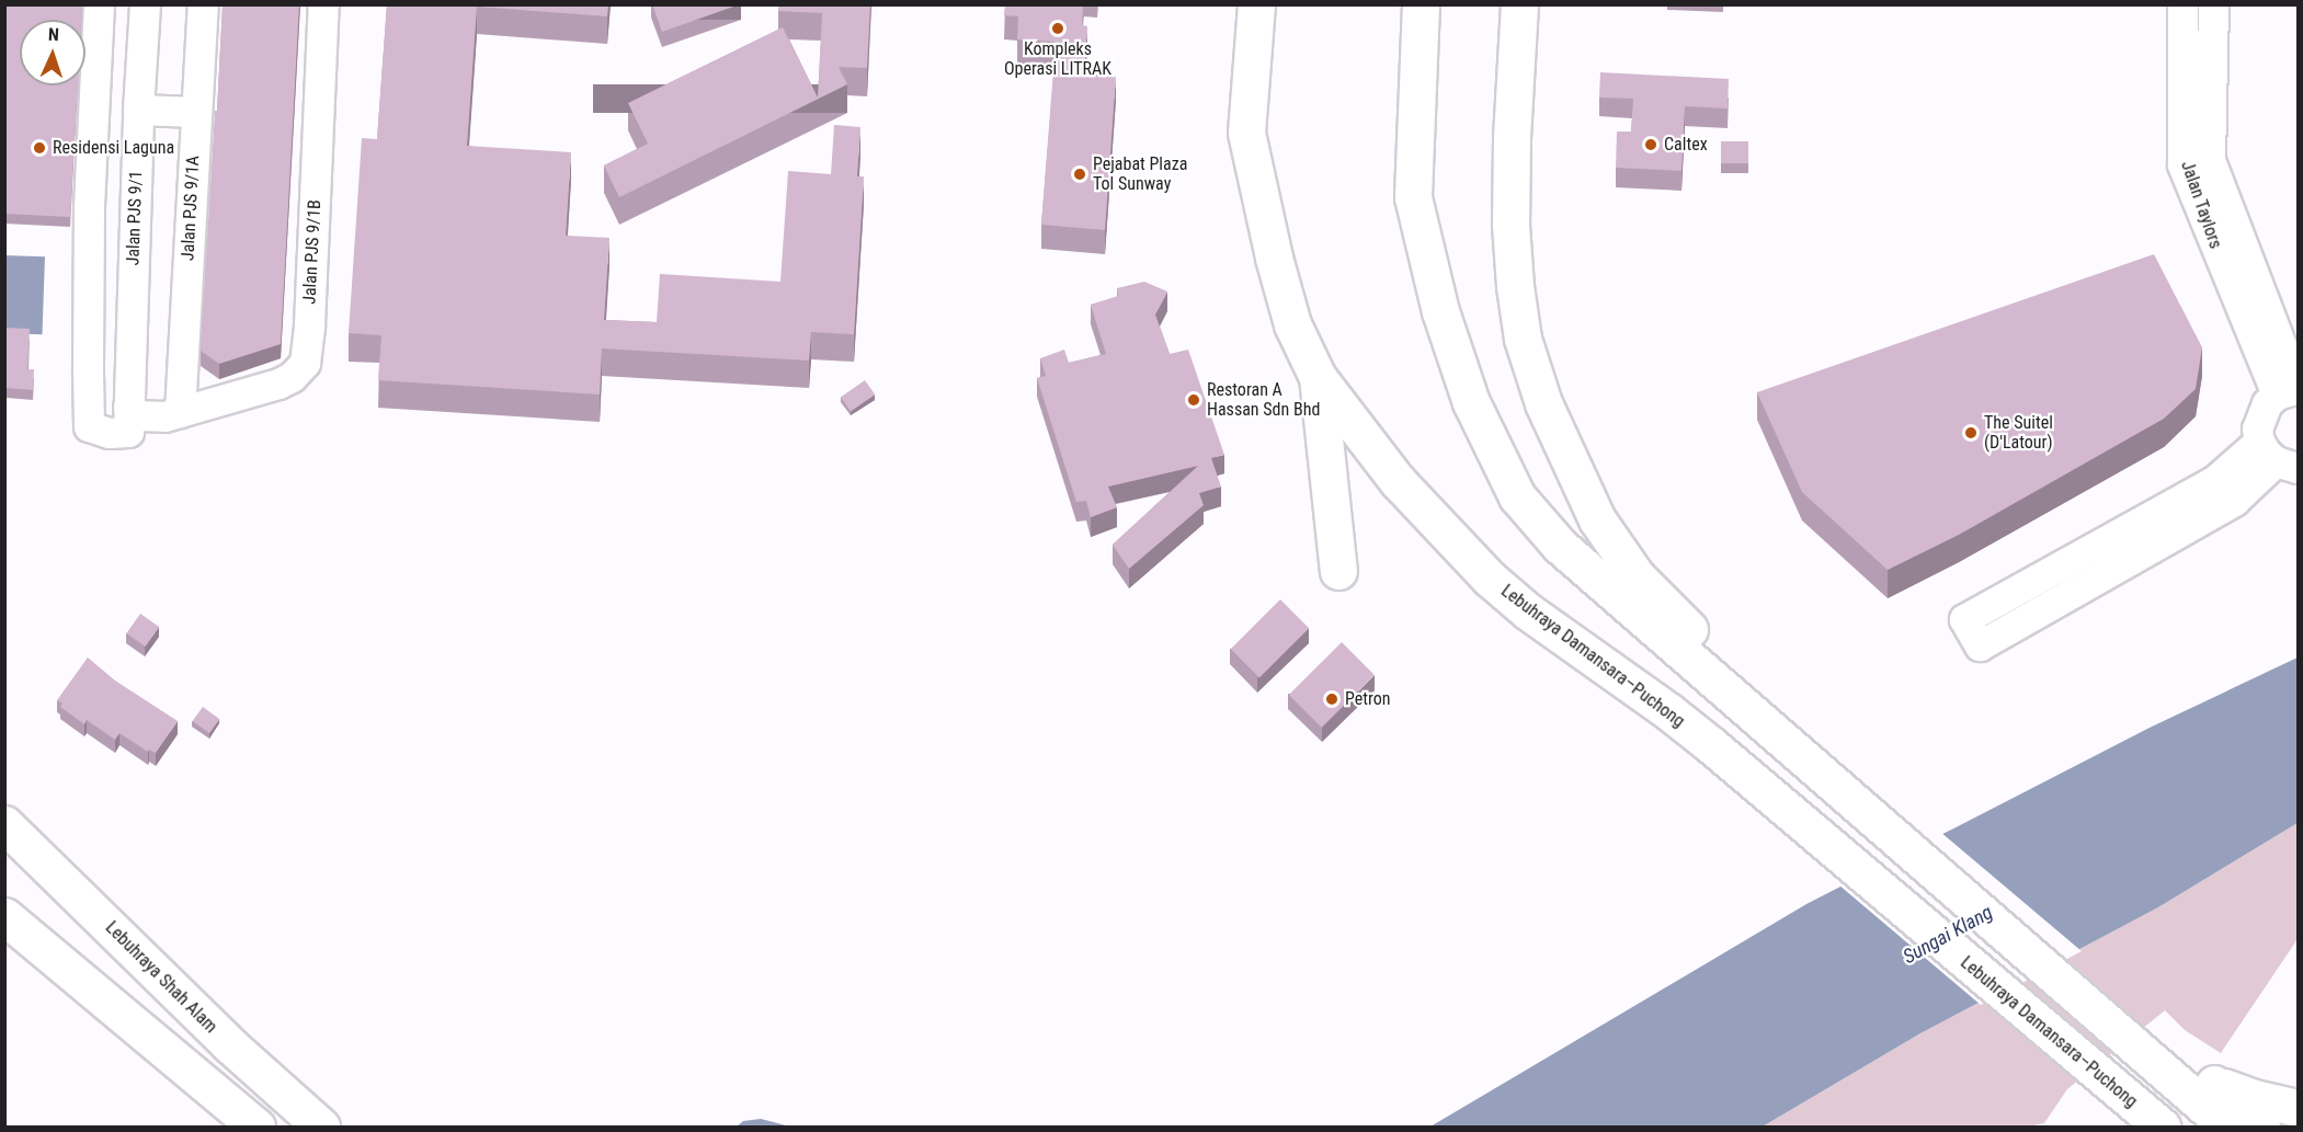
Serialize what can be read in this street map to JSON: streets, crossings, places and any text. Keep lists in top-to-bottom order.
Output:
{
  "streets": {
    "highway": ["Lebuhraya Damansara–Puchong", "Lebuhraya Shah Alam"],
    "street": [
      "Jalan Taylors",
      "Jalan PJS 9/1A",
      "Jalan PJS 9/1",
      "Jalan PJS 9/1B"
    ]
  },
  "crossings": [
    ["Jalan PJS 9/1A", "Jalan PJS 9/1B"],
    ["Jalan PJS 9/1", "Jalan PJS 9/1B"]
  ],
  "water": ["Sungai Klang"],
  "places": [
    "Kompleks Operasi LITRAK",
    "Caltex",
    "Residensi Laguna",
    "Pejabat Plaza Tol Sunway",
    "Restoran A Hassan Sdn Bhd",
    "The Suitel (D'Latour)",
    "Petron"
  ],
  "north": "top"
}
